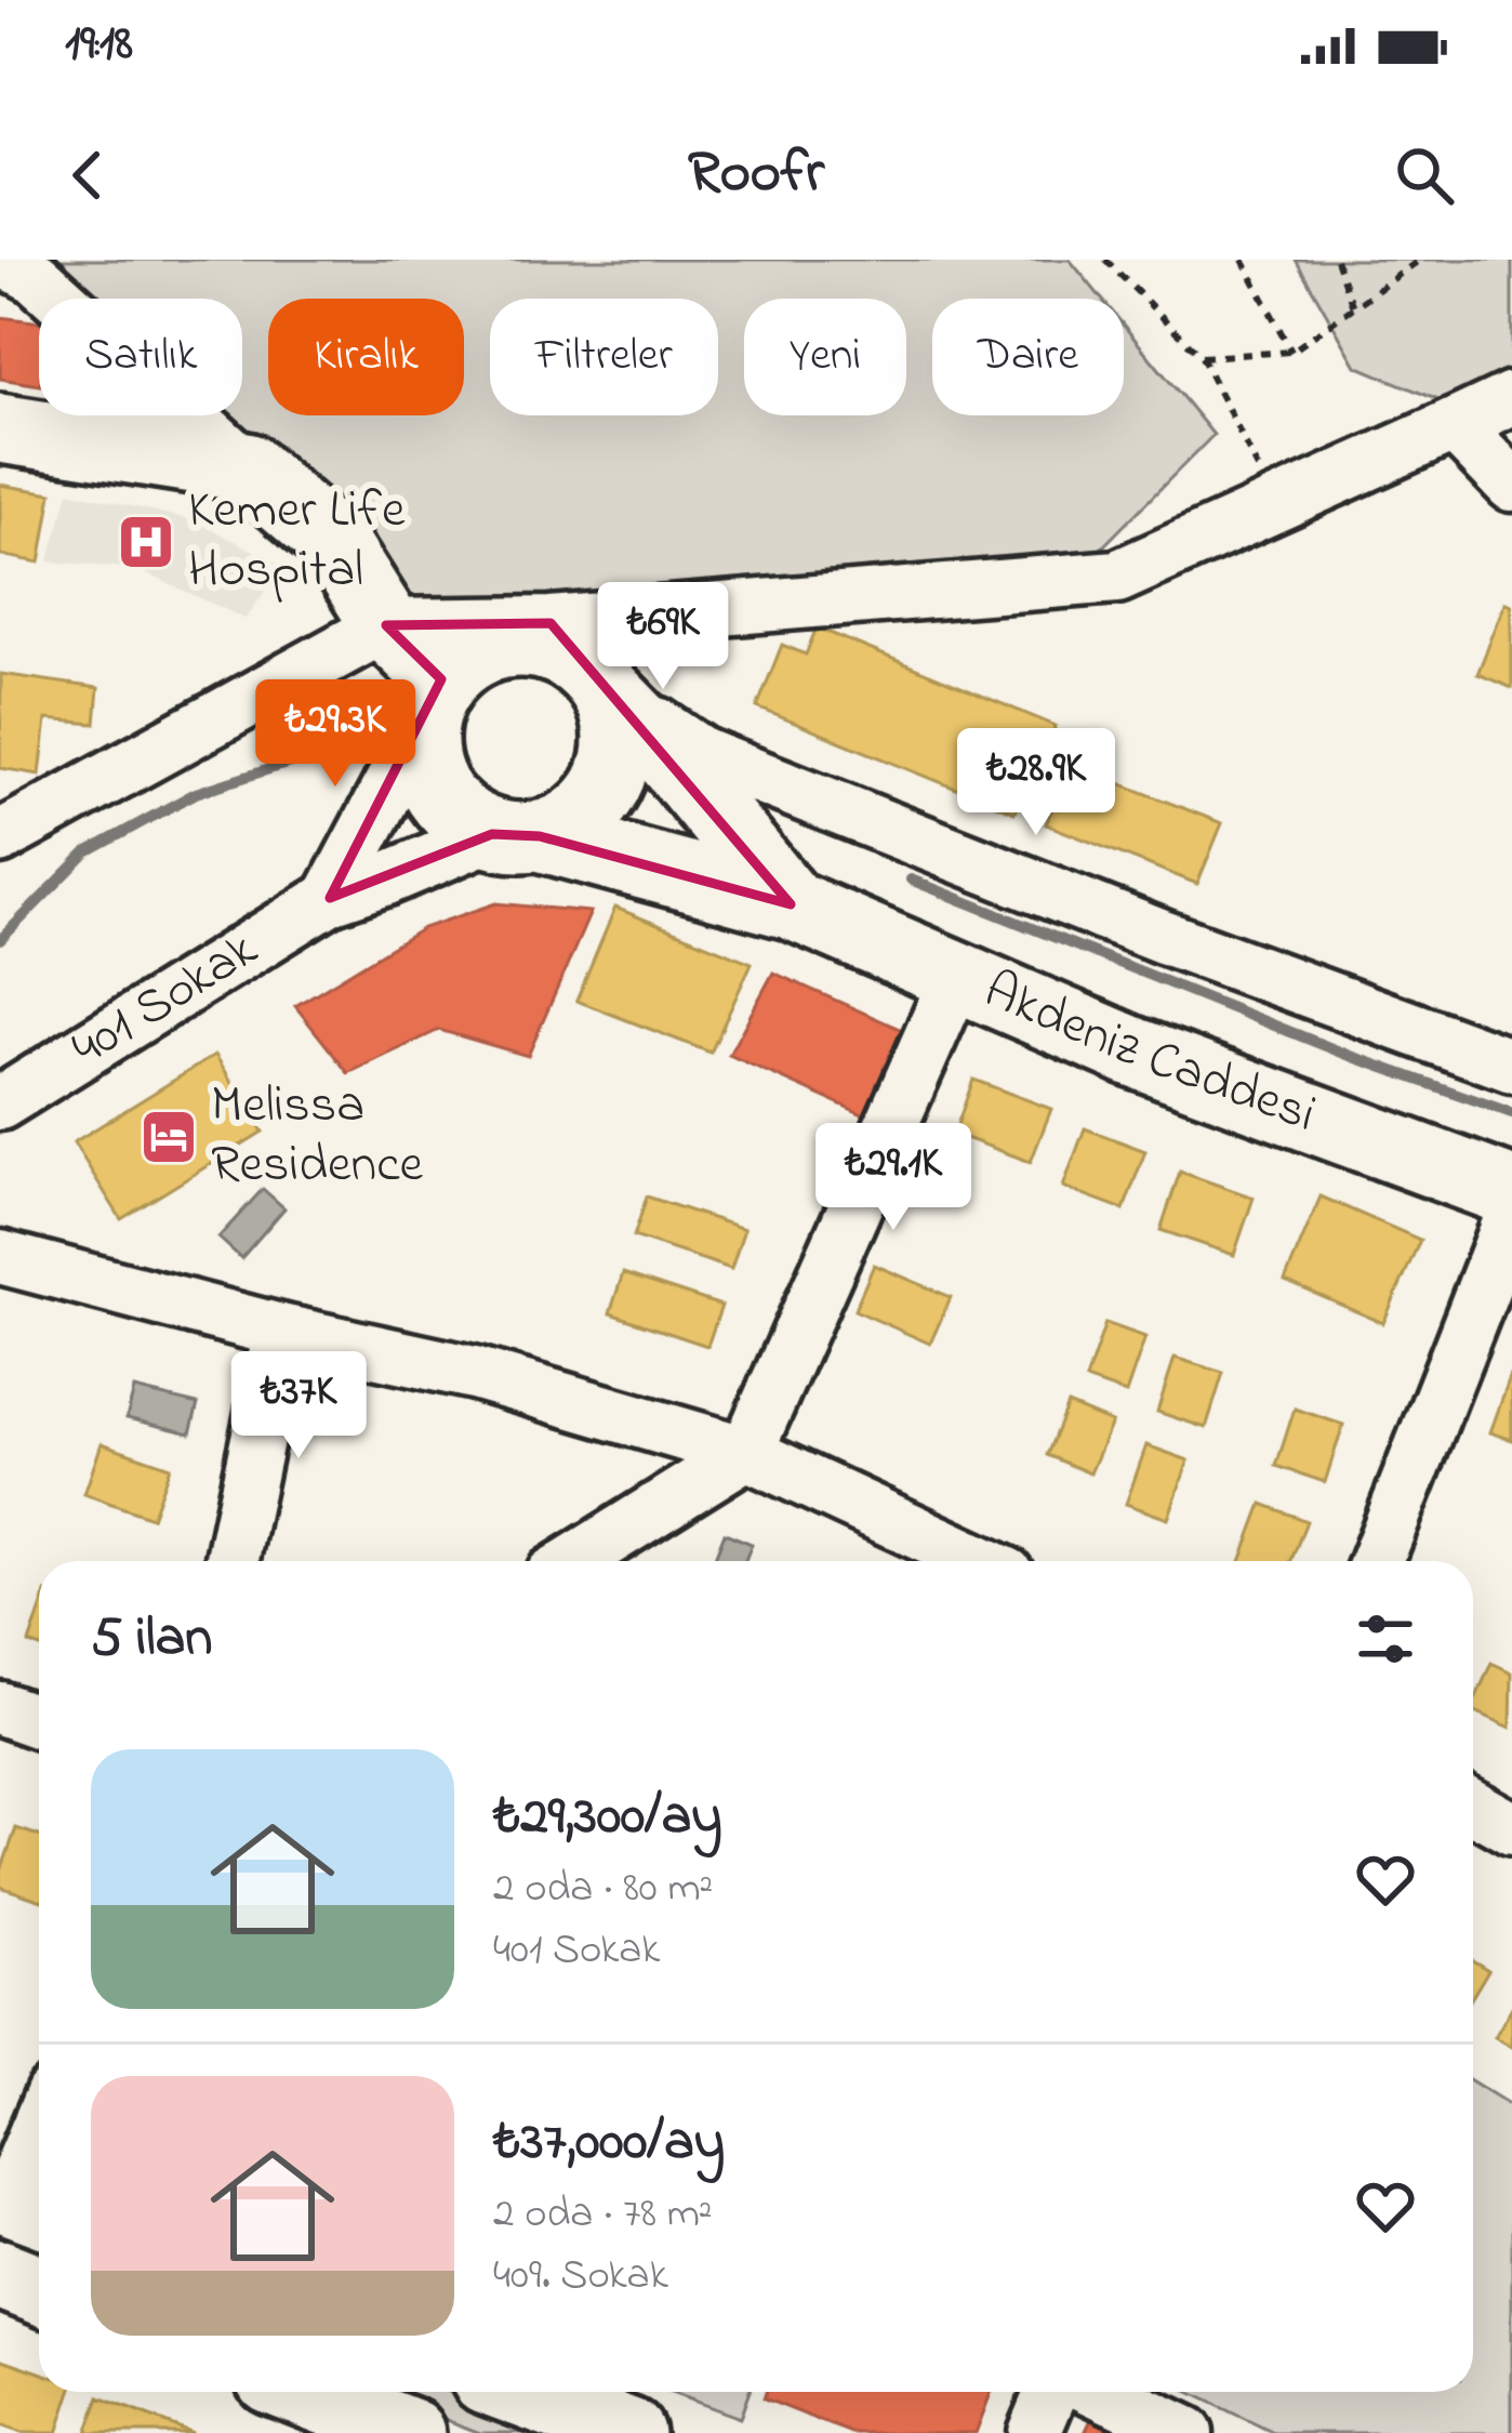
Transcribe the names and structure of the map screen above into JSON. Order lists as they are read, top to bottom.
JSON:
{
  "streets": {
    "main road": ["Akdeniz Caddesi"],
    "street": ["401 Sokak"]
  },
  "crossings": [
    ["401 Sokak", "Akdeniz Caddesi"]
  ],
  "places": {
    "hospital": ["Kemer Life Hospital"],
    "hotel": ["Melissa Residence"]
  },
  "page": {
    "status": "19:18",
    "header": "Roofr",
    "chip": [
      "Satılık",
      "Kiralık",
      "Filtreler",
      "Yeni",
      "Daire"
    ],
    "price": [
      "₺69K",
      "₺29.3K",
      "₺28.9K",
      "₺29.1K",
      "₺37K"
    ],
    "heading": "5 ilan",
    "list": [
      {
        "name": "₺29,300/ay",
        "note": "2 oda · 80 m² · 401 Sokak"
      },
      {
        "name": "₺37,000/ay",
        "note": "2 oda · 78 m² · 409. Sokak"
      }
    ]
  }
}
